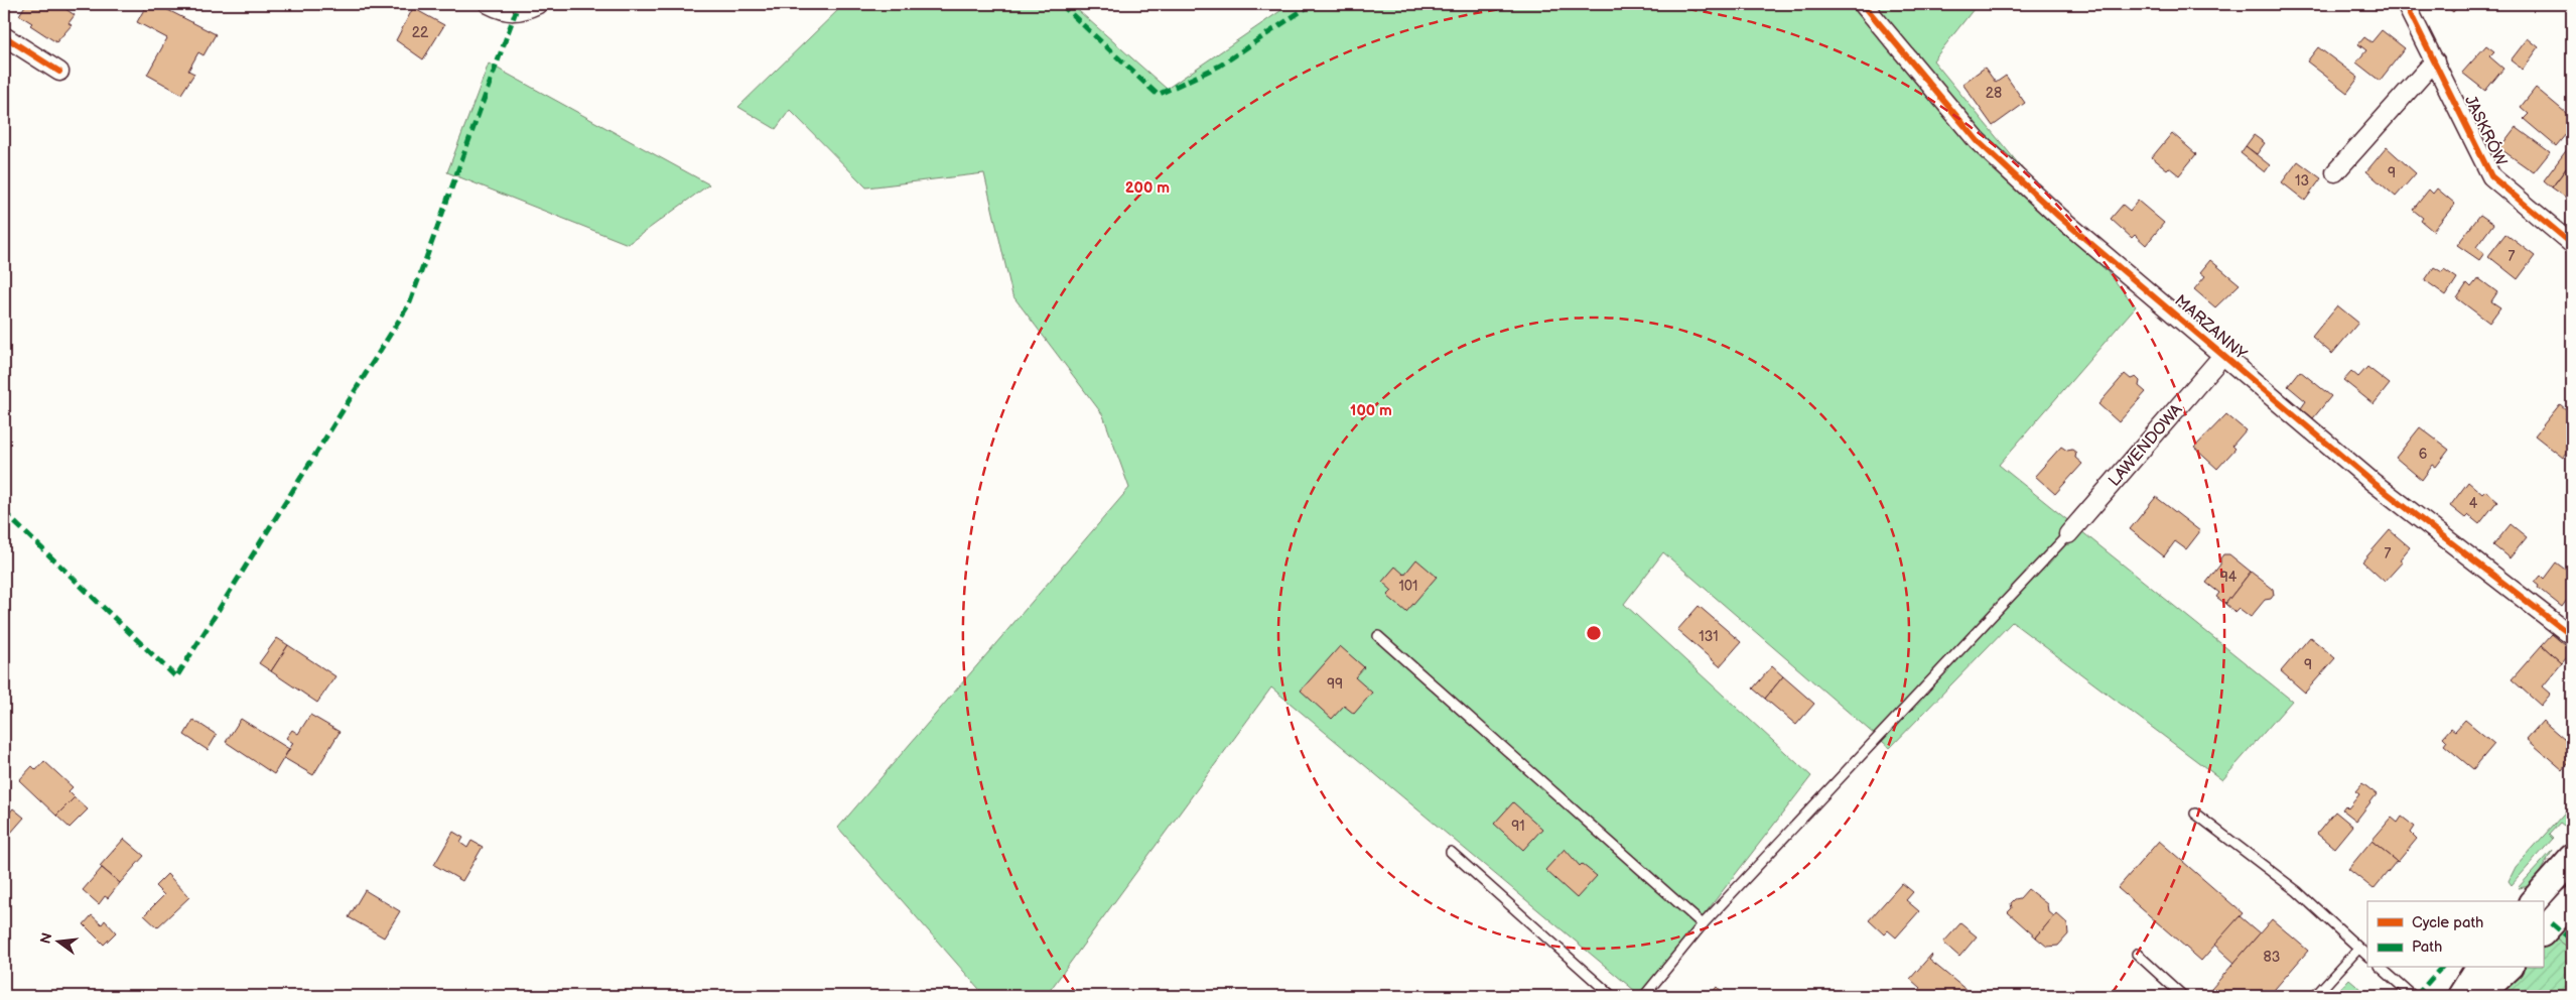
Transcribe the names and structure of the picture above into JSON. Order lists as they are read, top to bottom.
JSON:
{
  "streets": {
    "street": ["JASKRÓW", "MARZANNY", "LAWENDOWA"]
  },
  "crossings": [
    ["MARZANNY", "LAWENDOWA"]
  ],
  "house_numbers": [
    "22",
    "28",
    "9",
    "13",
    "7",
    "6",
    "4",
    "7",
    "94",
    "101",
    "131",
    "9",
    "99",
    "91",
    "83"
  ],
  "legend": ["Cycle path", "Path"],
  "north": "left",
  "rings": ["200 m", "100 m"]
}
